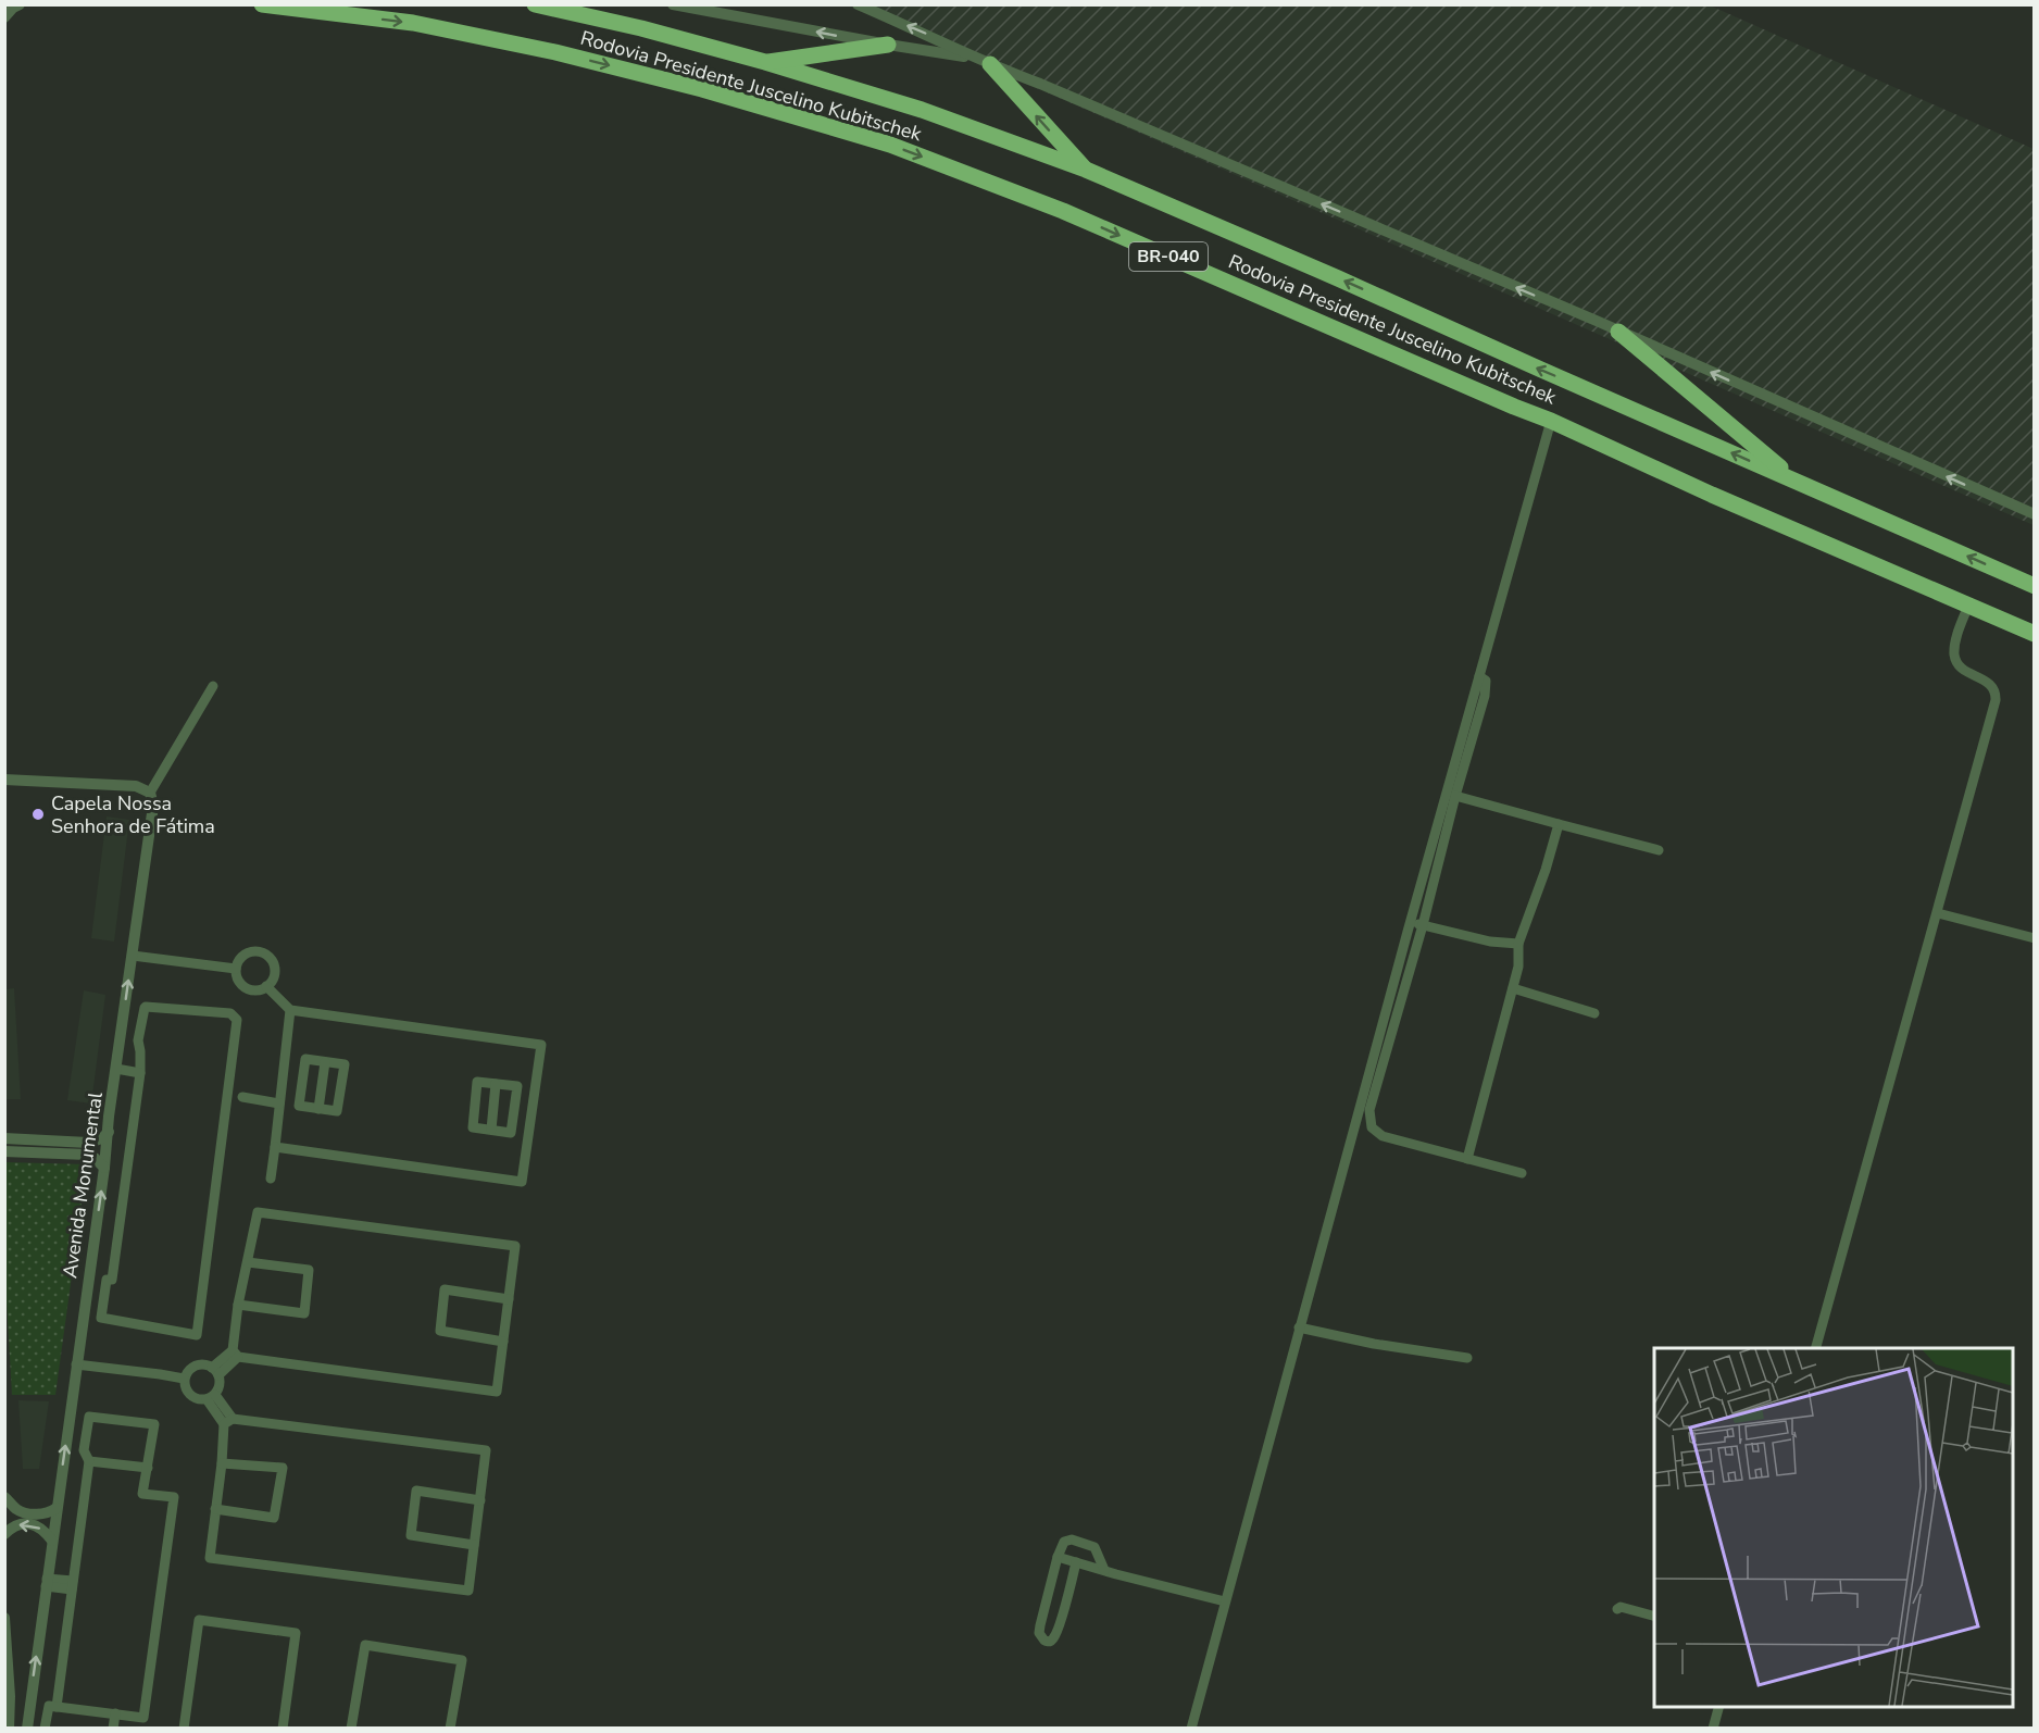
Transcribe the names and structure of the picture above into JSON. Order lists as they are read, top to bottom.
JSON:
{
  "streets": {
    "highway": ["Rodovia Presidente Juscelino Kubitschek", "BR-040"],
    "street": ["Avenida Monumental"]
  },
  "places": ["Capela Nossa Senhora de Fátima"]
}
